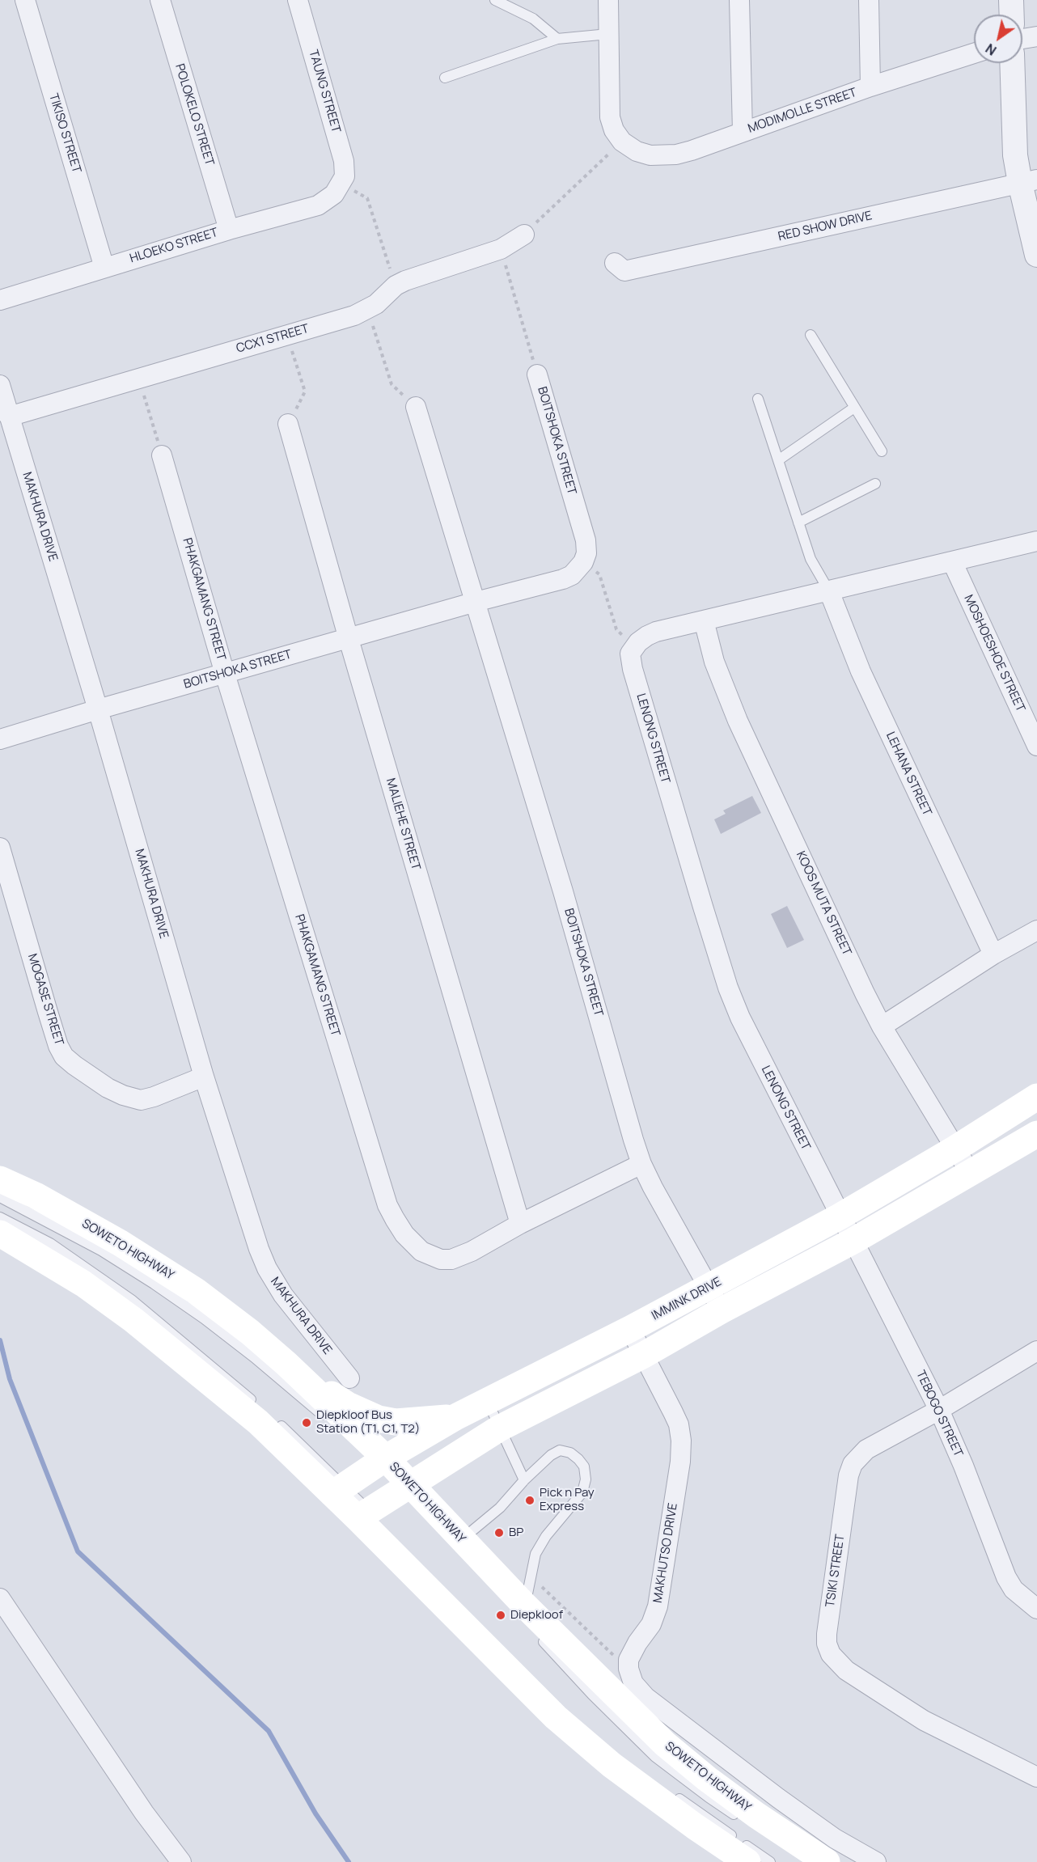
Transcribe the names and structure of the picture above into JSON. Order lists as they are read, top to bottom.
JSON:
{
  "streets": {
    "main road": ["SOWETO HIGHWAY", "IMMINK DRIVE"],
    "street": [
      "TAUNG STREET",
      "MODIMOLLE STREET",
      "POLOKELO STREET",
      "TIKISO STREET",
      "RED SHOW DRIVE",
      "HLOEKO STREET",
      "CCX1 STREET",
      "BOITSHOKA STREET",
      "MAKHURA DRIVE",
      "PHAKGAMANG STREET",
      "MOSHOESHOE STREET",
      "LENONG STREET",
      "LEHANA STREET",
      "MALIEHE STREET",
      "KOOS MUTA STREET",
      "MOGASE STREET",
      "TEBOGO STREET",
      "MAKHUTSO DRIVE",
      "TSIKI STREET"
    ]
  },
  "crossings": [
    ["TAUNG STREET", "HLOEKO STREET"],
    ["POLOKELO STREET", "HLOEKO STREET"],
    ["TIKISO STREET", "HLOEKO STREET"],
    ["CCX1 STREET", "MAKHURA DRIVE"],
    ["BOITSHOKA STREET", "MAKHURA DRIVE"],
    ["BOITSHOKA STREET", "PHAKGAMANG STREET"],
    ["BOITSHOKA STREET", "MALIEHE STREET"],
    ["BOITSHOKA STREET", "IMMINK DRIVE"],
    ["MAKHURA DRIVE", "MOGASE STREET"],
    ["PHAKGAMANG STREET", "MALIEHE STREET"],
    ["LENONG STREET", "IMMINK DRIVE"],
    ["LENONG STREET", "TEBOGO STREET"],
    ["KOOS MUTA STREET", "IMMINK DRIVE"],
    ["SOWETO HIGHWAY", "IMMINK DRIVE"],
    ["IMMINK DRIVE", "TEBOGO STREET"],
    ["IMMINK DRIVE", "MAKHUTSO DRIVE"],
    ["TEBOGO STREET", "TSIKI STREET"]
  ],
  "places": [
    "Diepkloof Bus Station (T1, C1, T2)",
    "Pick n Pay Express",
    "BP",
    "Diepkloof"
  ],
  "north": "bottom left"
}
